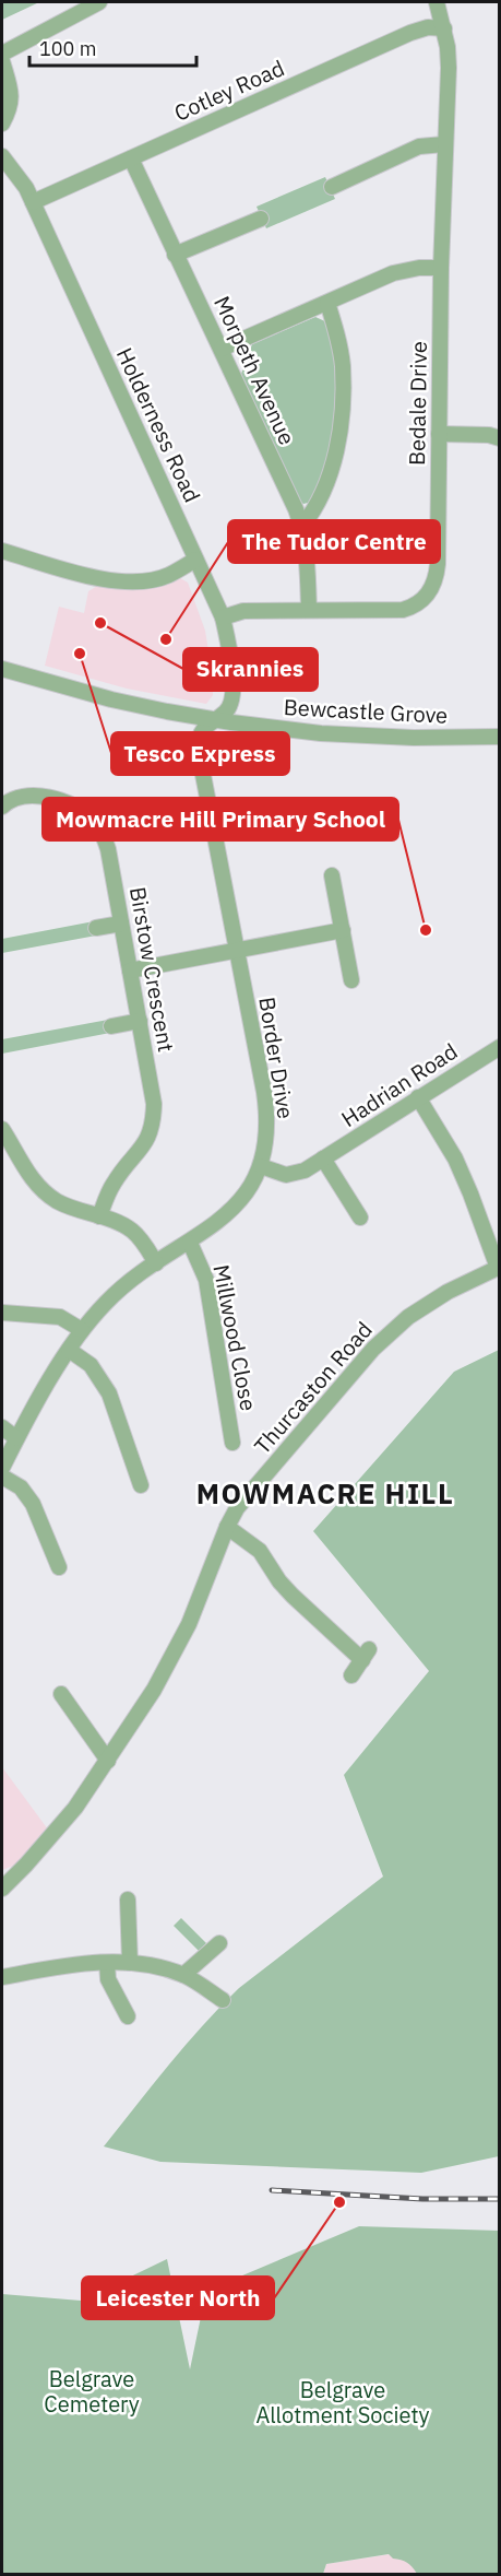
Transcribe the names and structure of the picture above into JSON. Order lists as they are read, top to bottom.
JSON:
{
  "streets": {
    "street": [
      "Cotley Road",
      "Morpeth Avenue",
      "Bedale Drive",
      "Holderness Road",
      "Bewcastle Grove",
      "Birstow Crescent",
      "Border Drive",
      "Hadrian Road",
      "Millwood Close",
      "Thurcaston Road"
    ]
  },
  "crossings": [
    ["Cotley Road", "Morpeth Avenue"],
    ["Cotley Road", "Bedale Drive"],
    ["Cotley Road", "Holderness Road"],
    ["Morpeth Avenue", "Bedale Drive"],
    ["Bedale Drive", "Holderness Road"],
    ["Holderness Road", "Bewcastle Grove"],
    ["Holderness Road", "Border Drive"],
    ["Bewcastle Grove", "Border Drive"],
    ["Border Drive", "Hadrian Road"],
    ["Border Drive", "Millwood Close"]
  ],
  "districts": ["MOWMACRE HILL"],
  "parks": ["Belgrave Cemetery", "Belgrave Allotment Society"],
  "places": [
    "Skrannies",
    "The Tudor Centre",
    "Tesco Express",
    "Mowmacre Hill Primary School",
    "Leicester North"
  ],
  "scale_bar": "100 m"
}
